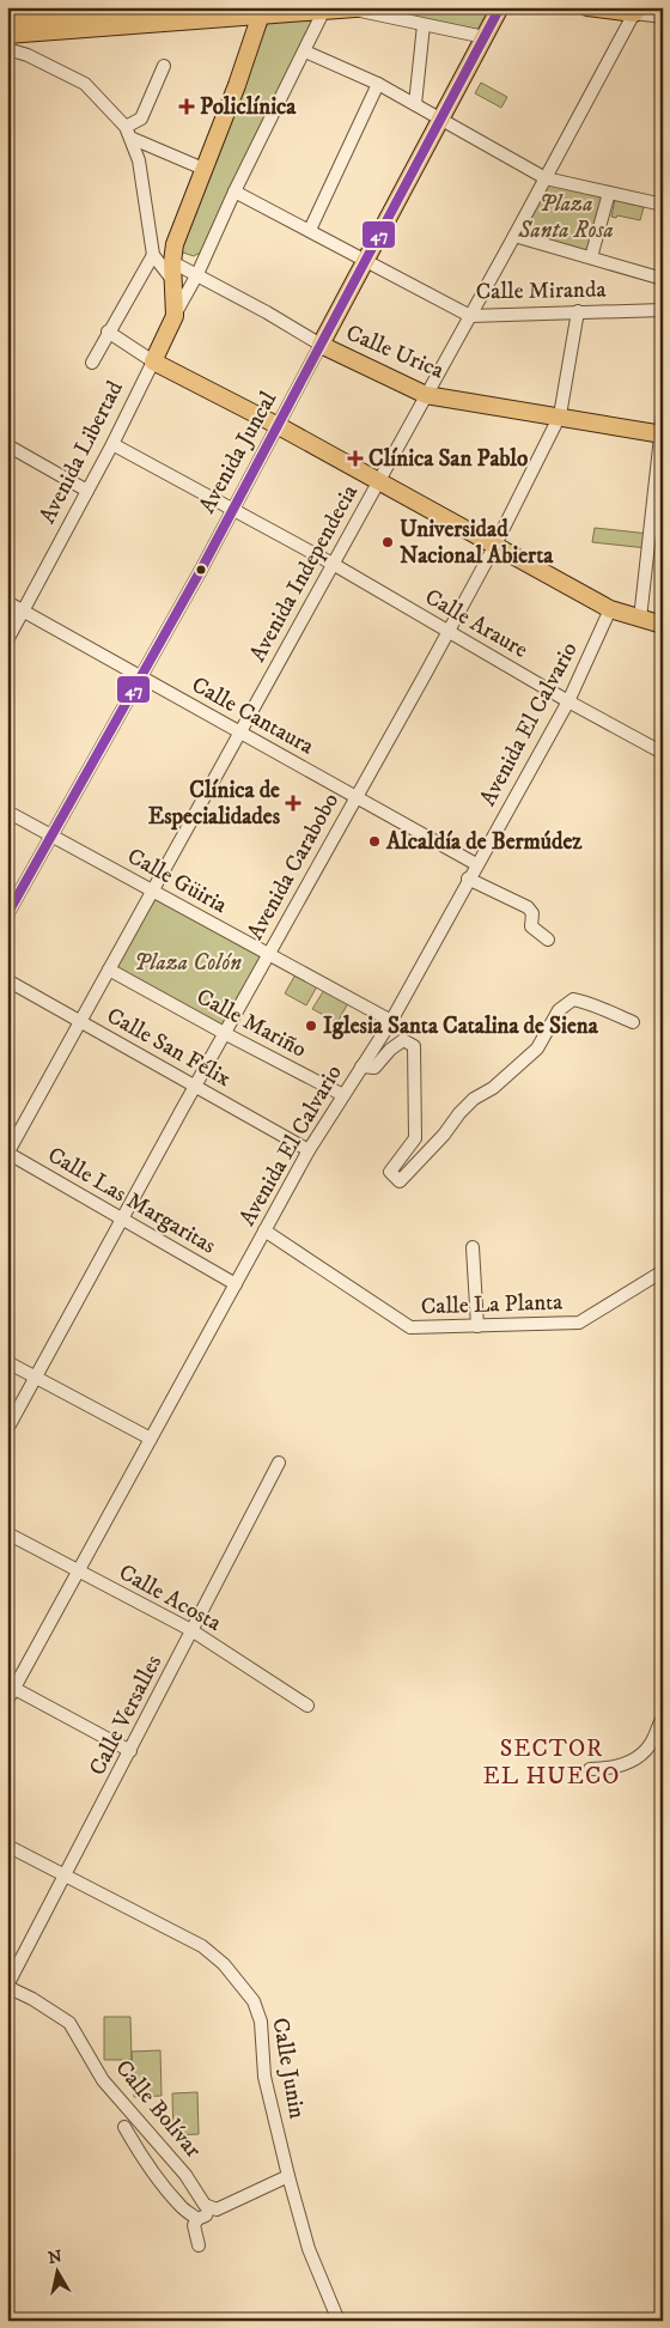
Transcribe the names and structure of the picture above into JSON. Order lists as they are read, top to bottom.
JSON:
{
  "streets": {
    "main road": ["Calle Urica", "Avenida Libertad", "Avenida Juncal"],
    "street": [
      "Calle Miranda",
      "Avenida Independecia",
      "Calle Araure",
      "Calle Cantaura",
      "Avenida El Calvario",
      "Avenida Carabobo",
      "Calle Güiria",
      "Calle Mariño",
      "Calle San Félix",
      "Calle Las Margaritas",
      "Calle La Planta",
      "Calle Acosta",
      "Calle Versalles",
      "Calle Junin",
      "Calle Bolívar"
    ]
  },
  "crossings": [
    ["Calle Miranda", "Avenida Libertad"],
    ["Calle Miranda", "Avenida Juncal"],
    ["Calle Miranda", "Avenida Independecia"],
    ["Calle Miranda", "Avenida Carabobo"],
    ["Calle Urica", "Avenida Libertad"],
    ["Calle Urica", "Avenida Juncal"],
    ["Calle Urica", "Avenida Independecia"],
    ["Calle Urica", "Avenida Carabobo"],
    ["Avenida Libertad", "Calle Araure"],
    ["Avenida Libertad", "Calle Cantaura"],
    ["Avenida Juncal", "Calle Araure"],
    ["Avenida Juncal", "Calle Cantaura"],
    ["Avenida Juncal", "Calle Güiria"],
    ["Avenida Independecia", "Calle Araure"],
    ["Avenida Independecia", "Calle Cantaura"],
    ["Avenida Independecia", "Calle Güiria"],
    ["Avenida Independecia", "Calle Mariño"],
    ["Avenida Independecia", "Calle San Félix"],
    ["Avenida Independecia", "Calle Las Margaritas"],
    ["Calle Araure", "Avenida El Calvario"],
    ["Calle Araure", "Avenida Carabobo"],
    ["Calle Cantaura", "Avenida El Calvario"],
    ["Calle Cantaura", "Avenida Carabobo"],
    ["Avenida El Calvario", "Calle Güiria"],
    ["Avenida El Calvario", "Calle Mariño"],
    ["Avenida El Calvario", "Calle San Félix"],
    ["Avenida El Calvario", "Calle Las Margaritas"],
    ["Avenida El Calvario", "Calle La Planta"],
    ["Avenida El Calvario", "Calle Acosta"],
    ["Avenida Carabobo", "Calle Güiria"],
    ["Avenida Carabobo", "Calle Mariño"],
    ["Avenida Carabobo", "Calle San Félix"],
    ["Avenida Carabobo", "Calle Las Margaritas"],
    ["Calle Acosta", "Calle Versalles"],
    ["Calle Versalles", "Calle Junin"],
    ["Calle Versalles", "Calle Bolívar"]
  ],
  "districts": ["SECTOR EL HUECO"],
  "parks": ["Plaza Santa Rosa", "Plaza Colón"],
  "places": {
    "health": ["Policlínica", "Clínica San Pablo", "Clínica de Especialidades"],
    "other": ["Universidad Nacional Abierta", "Alcaldía de Bermúdez", "Iglesia Santa Catalina de Siena"]
  },
  "lines": ["transit line 47"],
  "north": "top"
}
